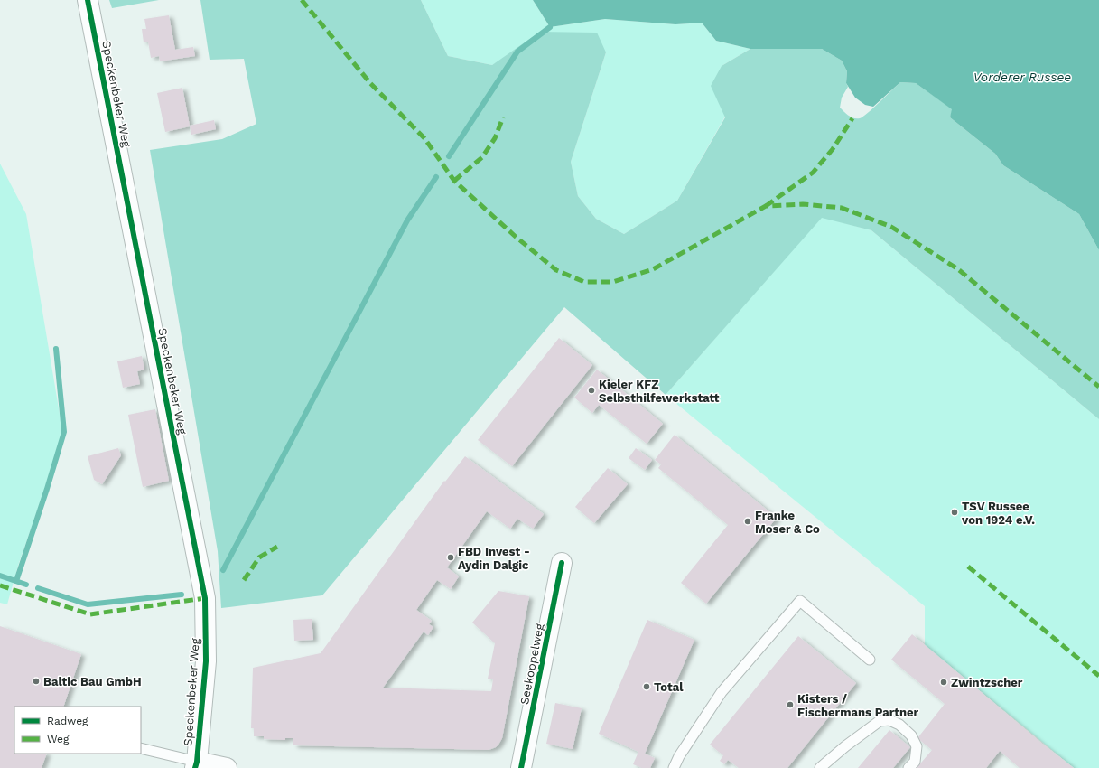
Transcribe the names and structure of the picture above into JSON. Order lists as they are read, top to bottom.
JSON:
{
  "streets": {
    "street": ["Speckenbeker Weg", "Seekoppelweg"]
  },
  "water": ["Vorderer Russee"],
  "places": [
    "Kieler KFZ Selbsthilfewerkstatt",
    "TSV Russee von 1924 e.V.",
    "Franke Moser & Co",
    "FBD Invest - Aydin Dalgic",
    "Baltic Bau GmbH",
    "Zwintzscher",
    "Total",
    "Kisters / Fischermans Partner"
  ],
  "legend": ["Radweg", "Weg"]
}
